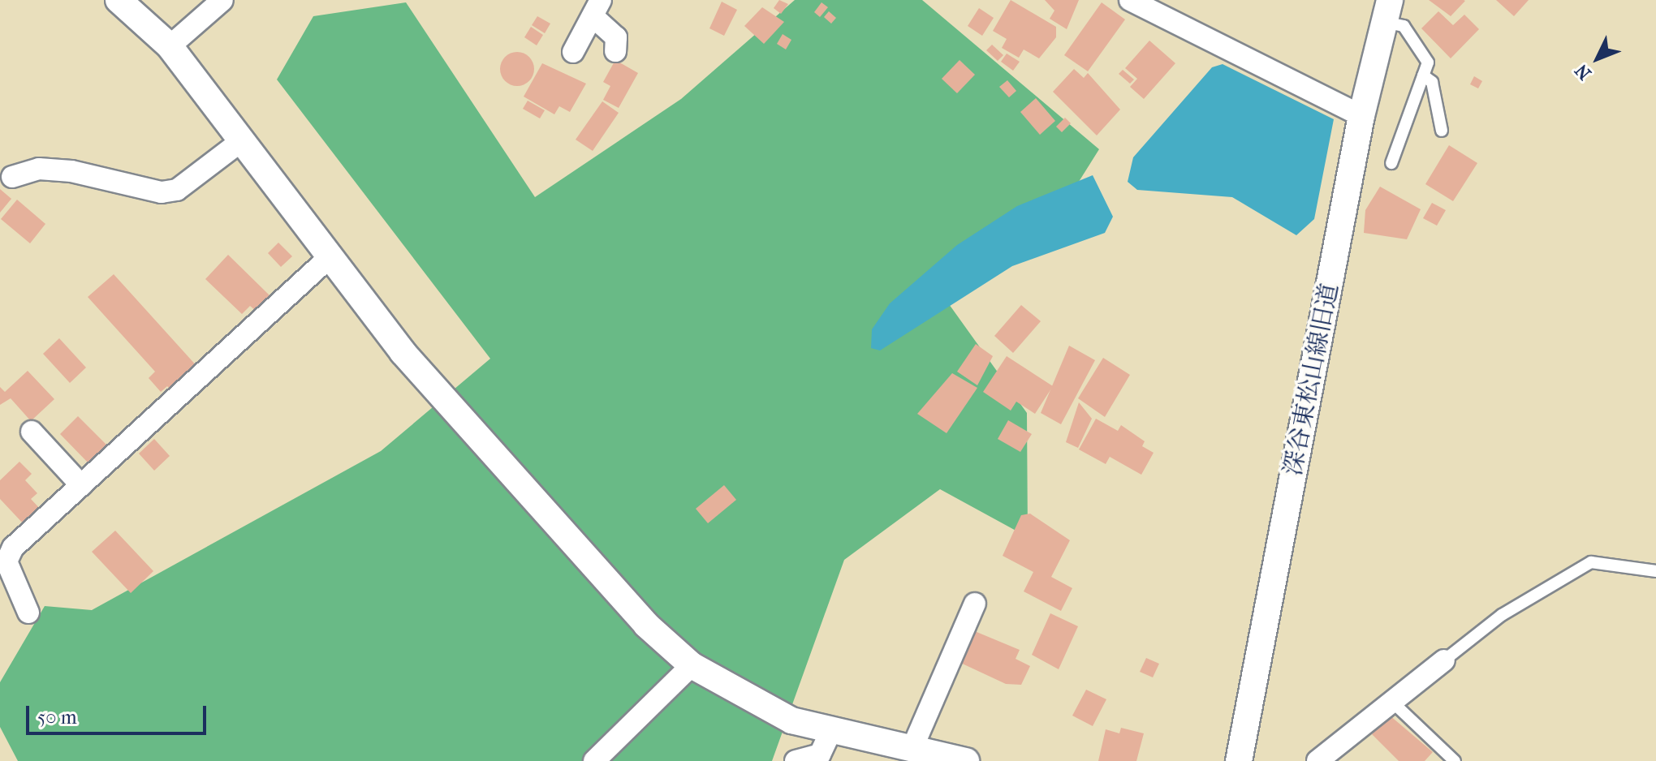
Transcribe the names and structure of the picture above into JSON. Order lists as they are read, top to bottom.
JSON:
{
  "streets": {
    "street": ["深谷東松山線旧道"]
  },
  "scale_bar": "50 m",
  "north": "bottom left"
}
